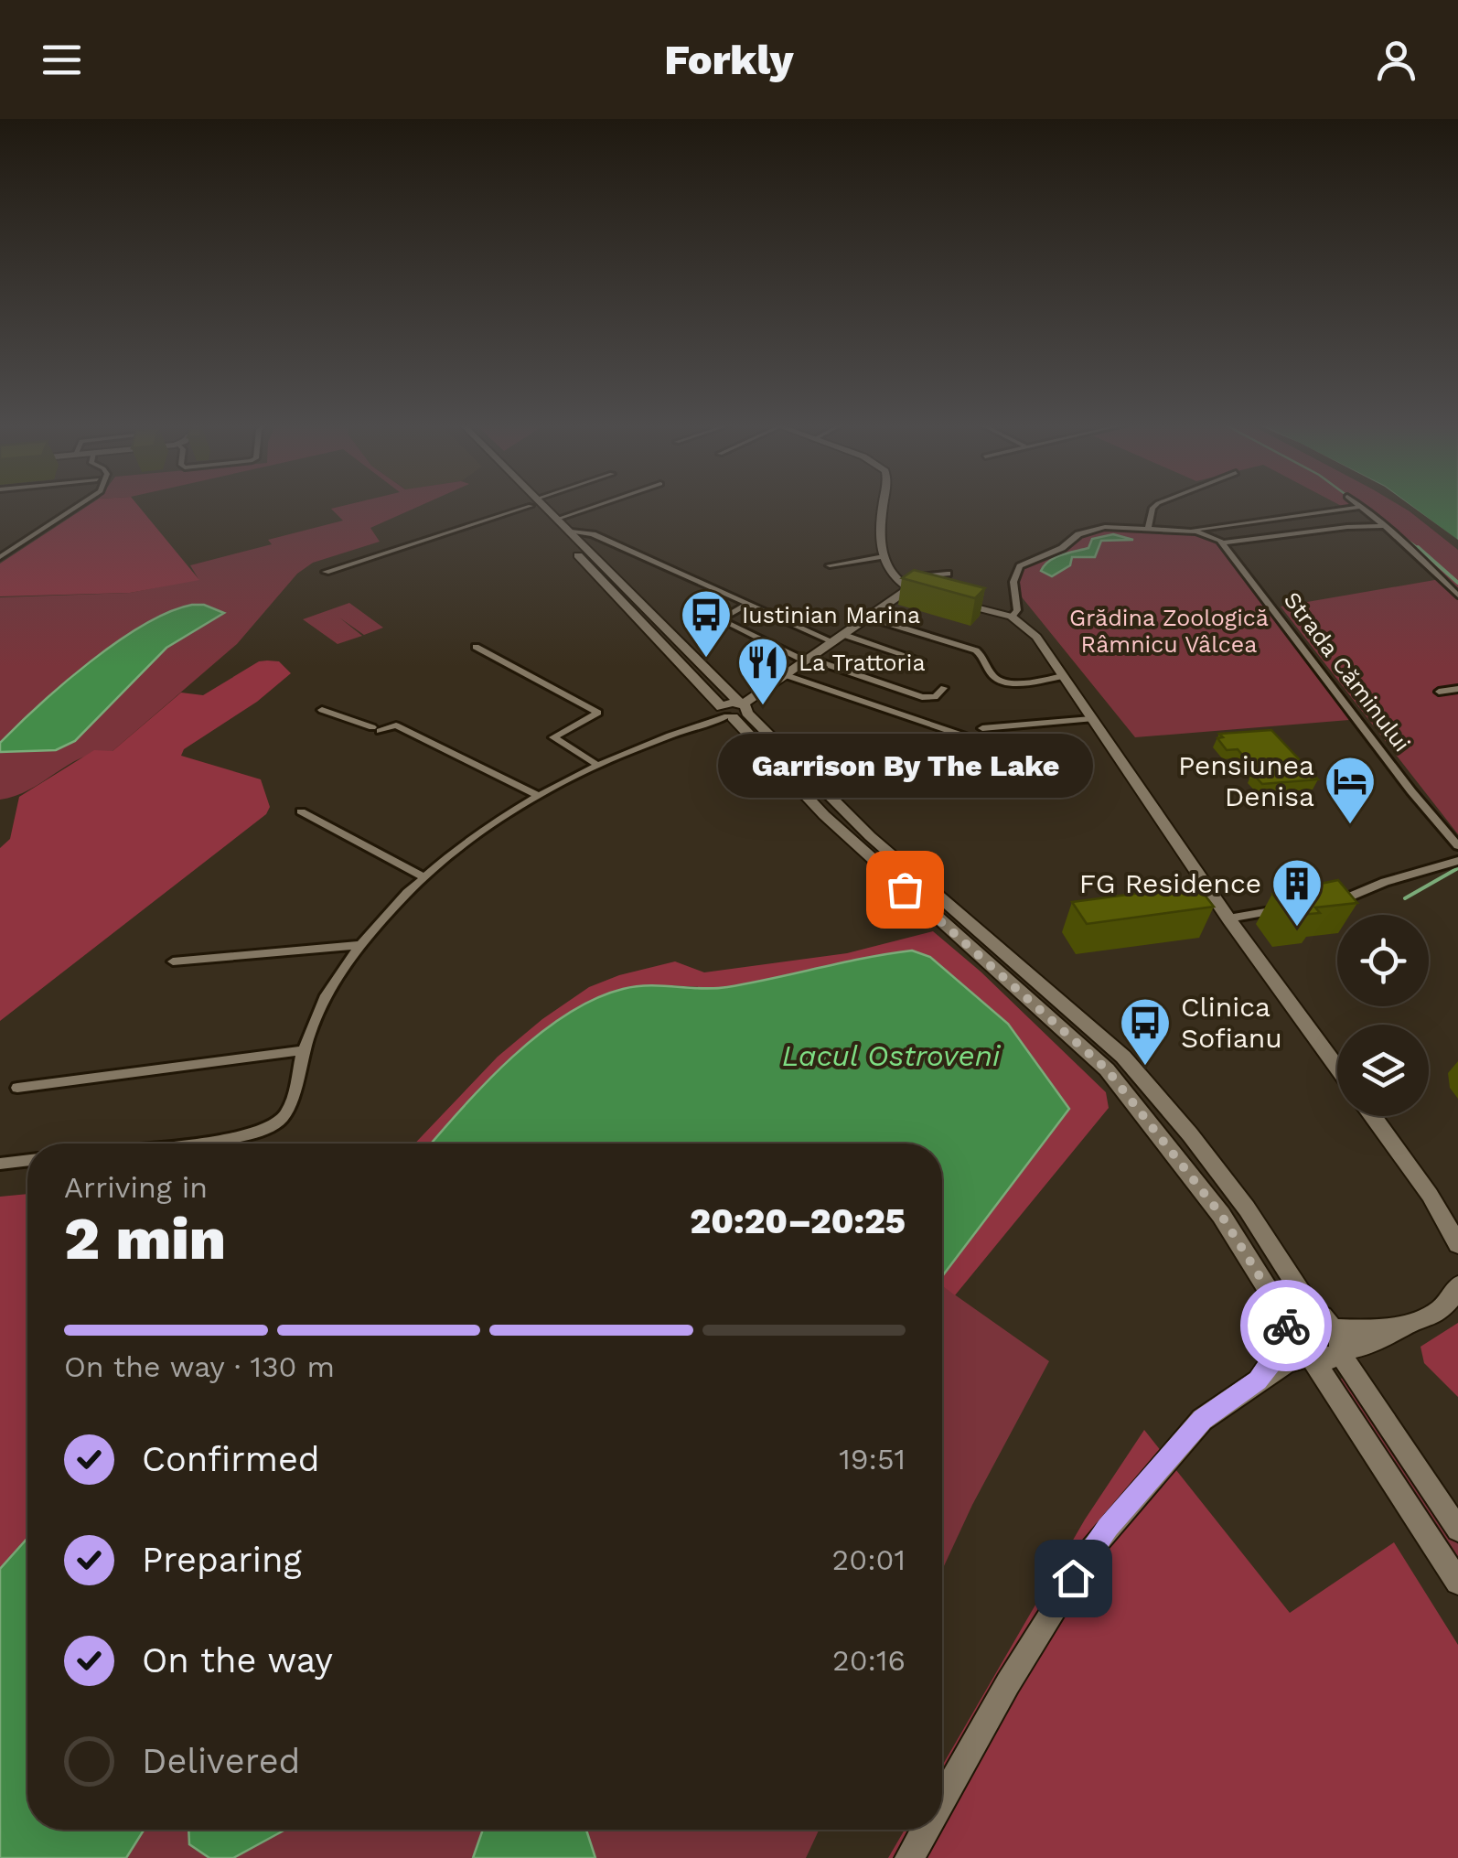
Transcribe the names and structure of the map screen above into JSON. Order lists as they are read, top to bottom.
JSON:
{
  "streets": {
    "street": ["Strada Căminului"]
  },
  "water": ["Lacul Ostroveni"],
  "parks": ["Grădina Zoologică Râmnicu Vâlcea"],
  "places": {
    "bus stop": ["Iustinian Marina", "Clinica Sofianu"],
    "restaurant": ["La Trattoria"],
    "hotel": ["Pensiunea Denisa"],
    "other": ["Garrison By The Lake"],
    "building": ["FG Residence"]
  },
  "page": {
    "header": "Forkly",
    "bubble": "Garrison By The Lake",
    "heading": ["2 min", "Arriving in", "20:20–20:25"],
    "bar": "On the way · 130 m",
    "list": [
      ["Confirmed", "19:51"],
      ["Preparing", "20:01"],
      ["On the way", "20:16"],
      "Delivered"
    ]
  }
}
